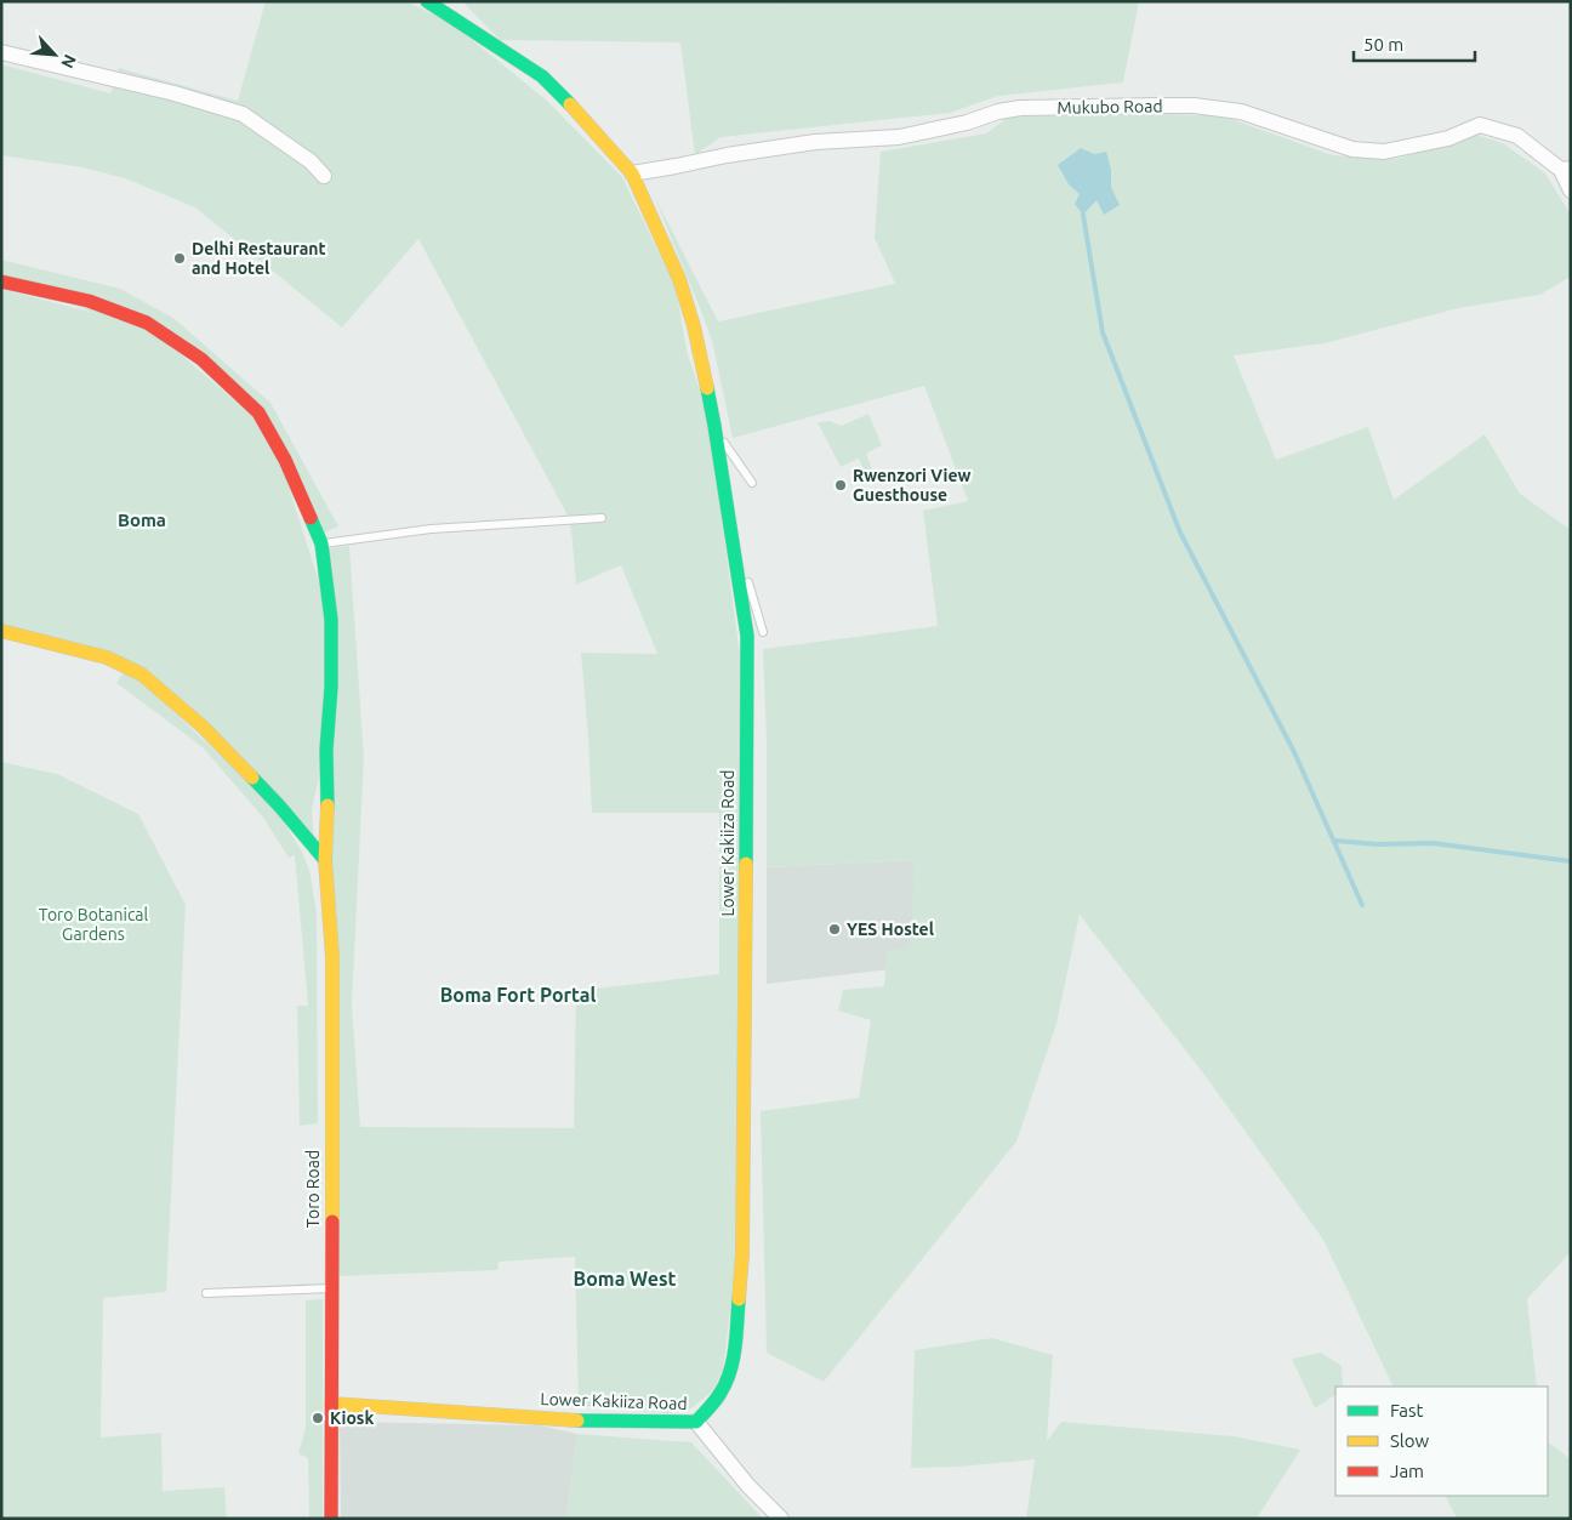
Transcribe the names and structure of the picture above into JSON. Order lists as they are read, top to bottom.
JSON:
{
  "streets": {
    "main road": ["Lower Kakiiza Road", "Toro Road"],
    "street": ["Mukubo Road"]
  },
  "crossings": [
    ["Mukubo Road", "Lower Kakiiza Road"],
    ["Lower Kakiiza Road", "Toro Road"]
  ],
  "districts": ["Boma", "Boma Fort Portal", "Boma West"],
  "parks": ["Toro Botanical Gardens"],
  "places": [
    "Delhi Restaurant and Hotel",
    "Rwenzori View Guesthouse",
    "YES Hostel",
    "Kiosk"
  ],
  "legend": ["Fast", "Slow", "Jam"],
  "scale_bar": "50 m",
  "north": "bottom right"
}
